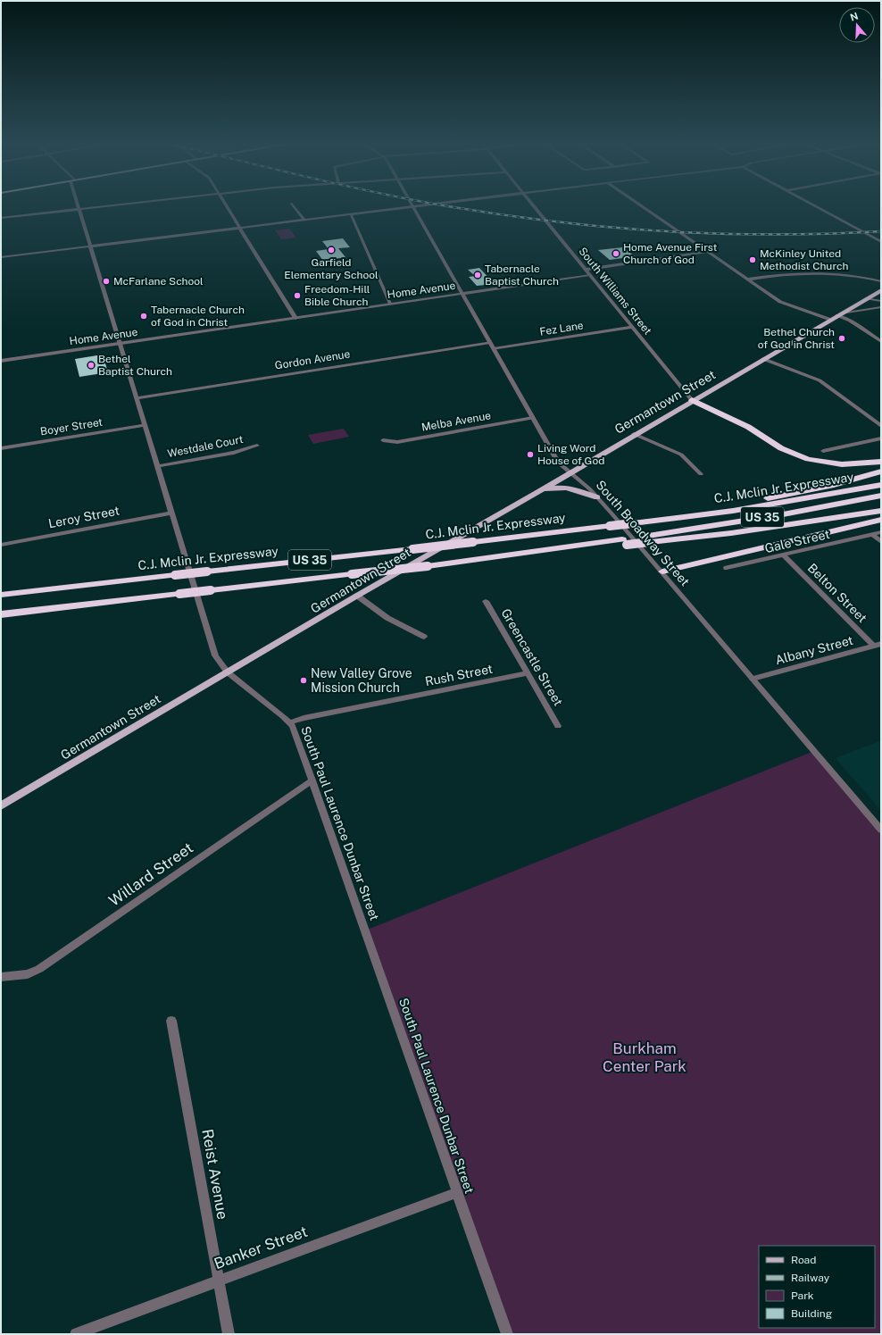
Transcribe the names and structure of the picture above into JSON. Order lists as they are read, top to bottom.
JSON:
{
  "streets": {
    "highway": ["C.J. Mclin Jr. Expressway", "US 35"],
    "main road": ["Germantown Street"],
    "street": [
      "Home Avenue",
      "South Williams Street",
      "Fez Lane",
      "Gordon Avenue",
      "Melba Avenue",
      "Boyer Street",
      "Westdale Court",
      "Leroy Street",
      "South Broadway Street",
      "Gale Street",
      "Belton Street",
      "Albany Street",
      "Greencastle Street",
      "Rush Street",
      "South Paul Laurence Dunbar Street",
      "Willard Street",
      "Reist Avenue",
      "Banker Street"
    ]
  },
  "crossings": [
    ["Home Avenue", "South Williams Street"],
    ["Home Avenue", "South Broadway Street"],
    ["Home Avenue", "South Paul Laurence Dunbar Street"],
    ["South Williams Street", "Fez Lane"],
    ["South Williams Street", "Germantown Street"],
    ["Fez Lane", "South Broadway Street"],
    ["Gordon Avenue", "South Broadway Street"],
    ["Gordon Avenue", "South Paul Laurence Dunbar Street"],
    ["Germantown Street", "South Broadway Street"],
    ["Germantown Street", "South Paul Laurence Dunbar Street"],
    ["Melba Avenue", "South Broadway Street"],
    ["Boyer Street", "South Paul Laurence Dunbar Street"],
    ["Westdale Court", "South Paul Laurence Dunbar Street"],
    ["C.J. Mclin Jr. Expressway", "US 35"],
    ["Leroy Street", "South Paul Laurence Dunbar Street"],
    ["South Broadway Street", "Albany Street"],
    ["Gale Street", "Belton Street"],
    ["Belton Street", "Albany Street"],
    ["Greencastle Street", "Rush Street"],
    ["Rush Street", "South Paul Laurence Dunbar Street"],
    ["South Paul Laurence Dunbar Street", "Willard Street"],
    ["South Paul Laurence Dunbar Street", "Banker Street"],
    ["Reist Avenue", "Banker Street"]
  ],
  "parks": ["Burkham Center Park"],
  "places": [
    "Garfield Elementary School",
    "Home Avenue First Church of God",
    "McKinley United Methodist Church",
    "Tabernacle Baptist Church",
    "McFarlane School",
    "Freedom-Hill Bible Church",
    "Tabernacle Church of God in Christ",
    "Bethel Church of God in Christ",
    "Bethel Baptist Church",
    "Living Word House of God",
    "New Valley Grove Mission Church"
  ],
  "legend": [
    "Road",
    "Railway",
    "Park",
    "Building"
  ],
  "north": "top"
}
